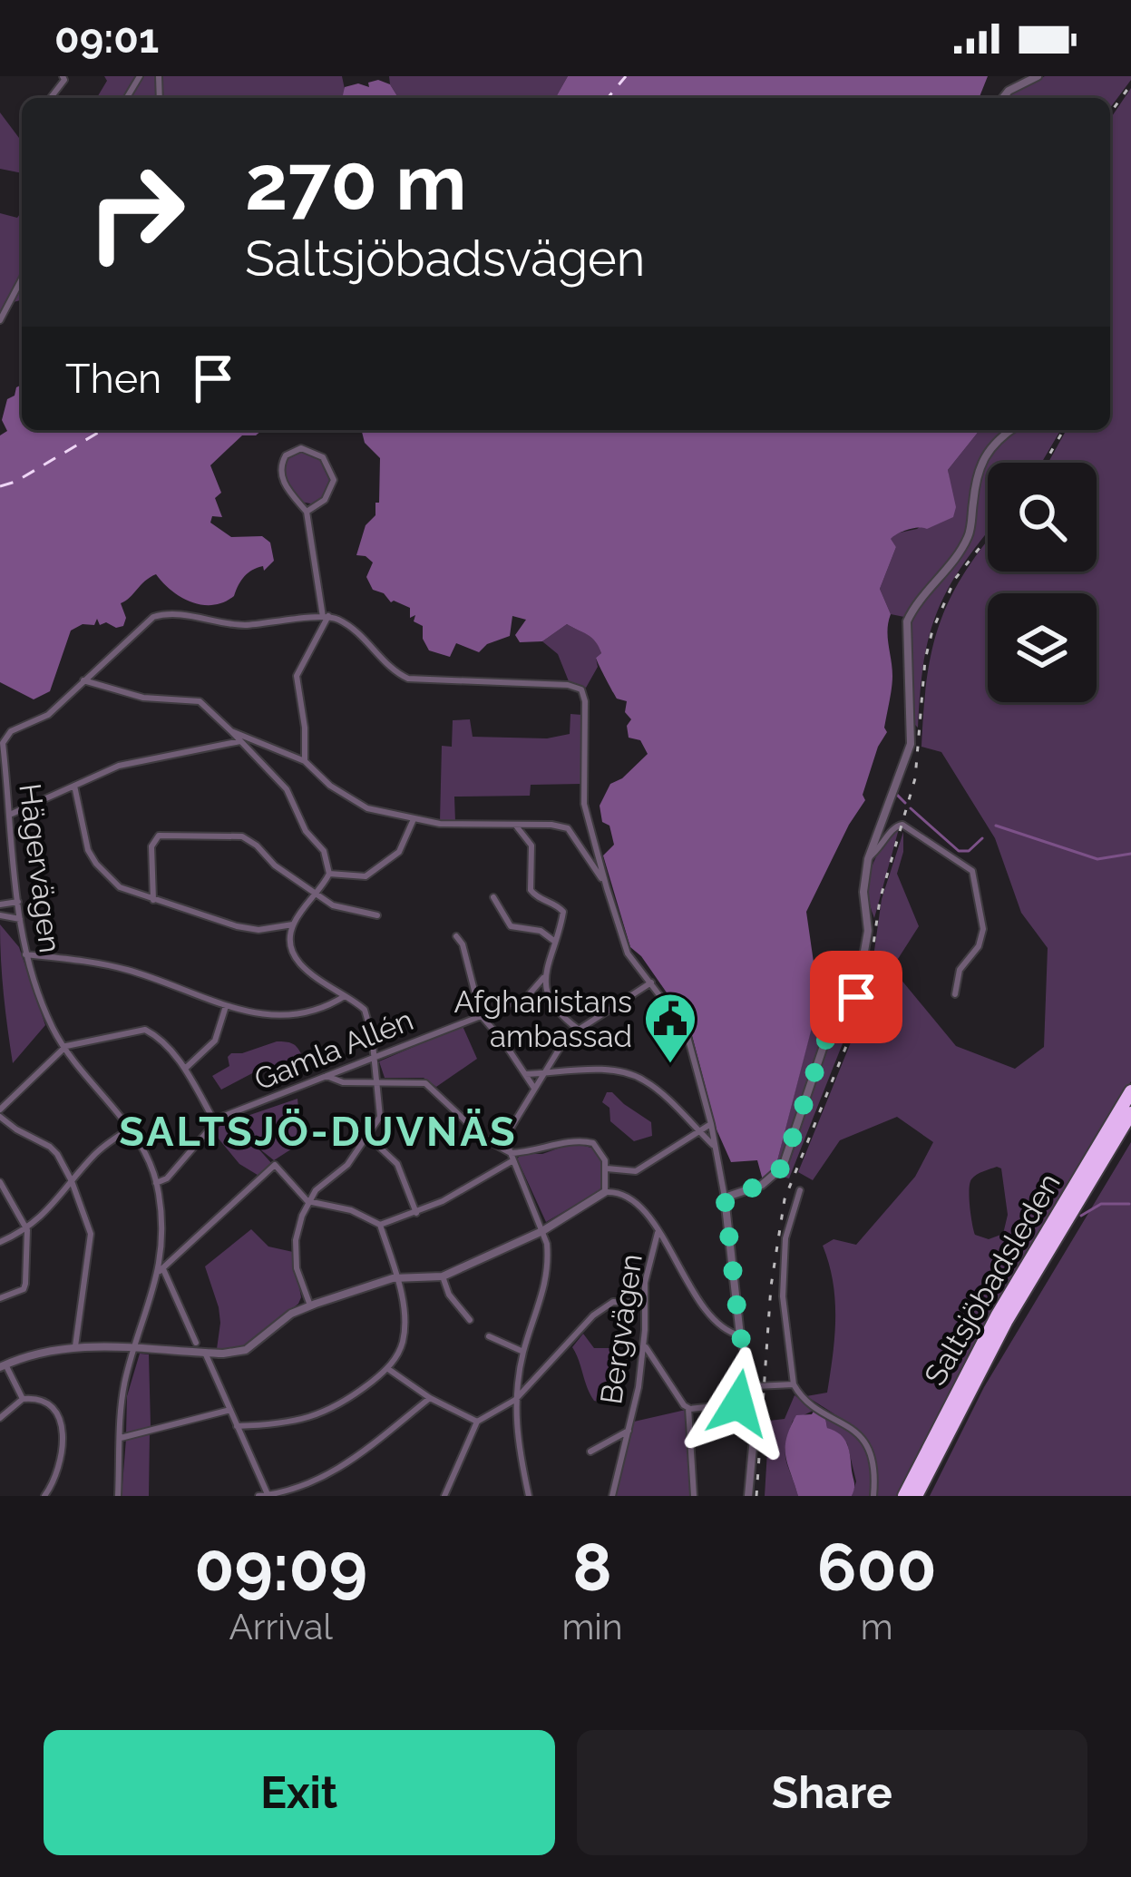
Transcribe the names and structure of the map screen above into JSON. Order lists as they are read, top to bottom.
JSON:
{
  "streets": {
    "highway": ["Saltsjöbadsleden"],
    "street": ["Hägervägen", "Gamla Allén", "Bergvägen"]
  },
  "crossings": [
    ["Hägervägen", "Gamla Allén"]
  ],
  "districts": ["SALTSJÖ-DUVNÄS"],
  "places": {
    "public building": ["Afghanistans ambassad"]
  },
  "page": {
    "status": "09:01",
    "turn": ["270 m", "Saltsjöbadsvägen"],
    "then": "Then",
    "eta": [
      "09:09",
      "Arrival",
      "8",
      "min",
      "600",
      "m"
    ],
    "buttons": ["Exit", "Share"]
  }
}
